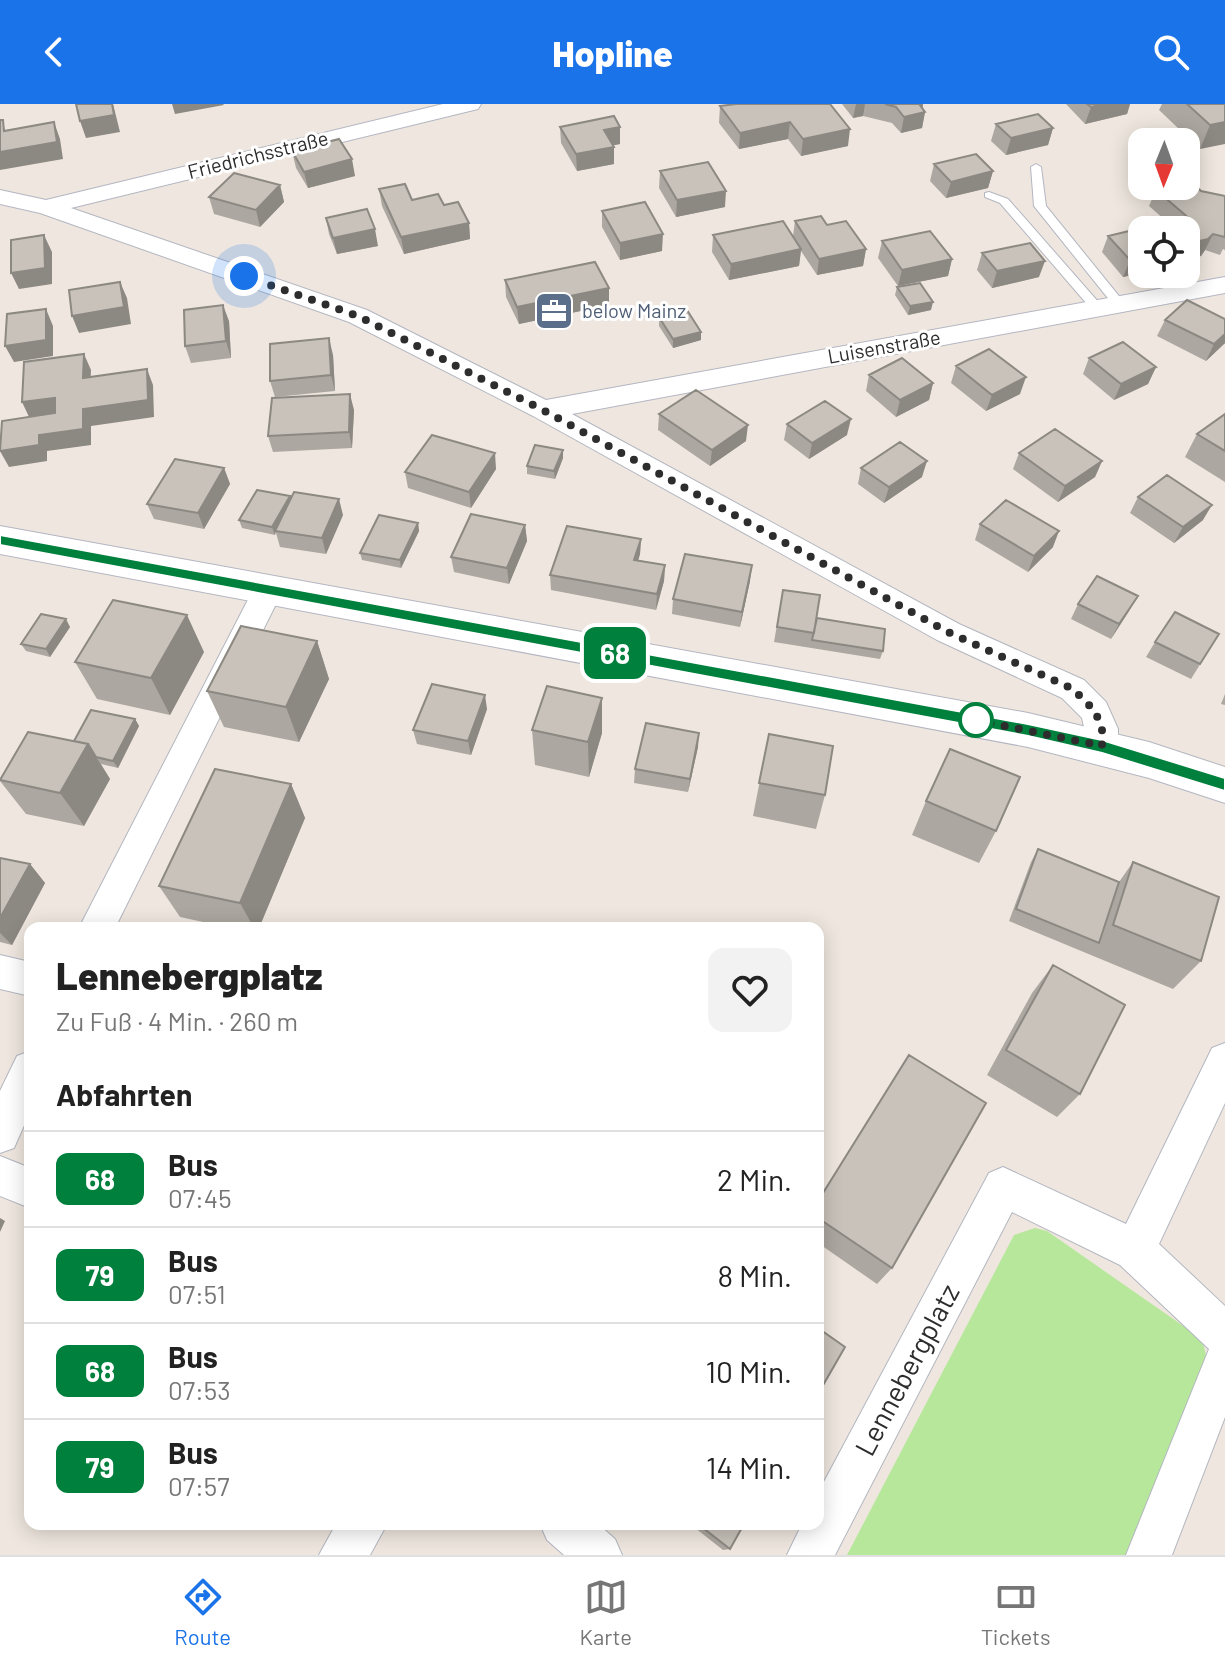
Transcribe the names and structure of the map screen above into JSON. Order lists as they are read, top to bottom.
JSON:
{
  "streets": {
    "street": ["Friedrichsstraße", "Luisenstraße", "Lennebergplatz"]
  },
  "places": {
    "office": ["below Mainz"]
  },
  "lines": ["bus line 68"],
  "north": "bottom",
  "page": {
    "header": "Hopline",
    "on_map": "68",
    "heading": [
      ["Lennebergplatz", "Zu Fuß · 4 Min. · 260 m"],
      "Abfahrten"
    ],
    "list": [
      {
        "mark": "68",
        "name": "Bus",
        "note": "07:45",
        "value": "2 Min."
      },
      {
        "mark": "79",
        "name": "Bus",
        "note": "07:51",
        "value": "8 Min."
      },
      {
        "mark": "68",
        "name": "Bus",
        "note": "07:53",
        "value": "10 Min."
      },
      {
        "mark": "79",
        "name": "Bus",
        "note": "07:57",
        "value": "14 Min."
      }
    ],
    "tabs": ["Route", "Karte", "Tickets"]
  }
}
